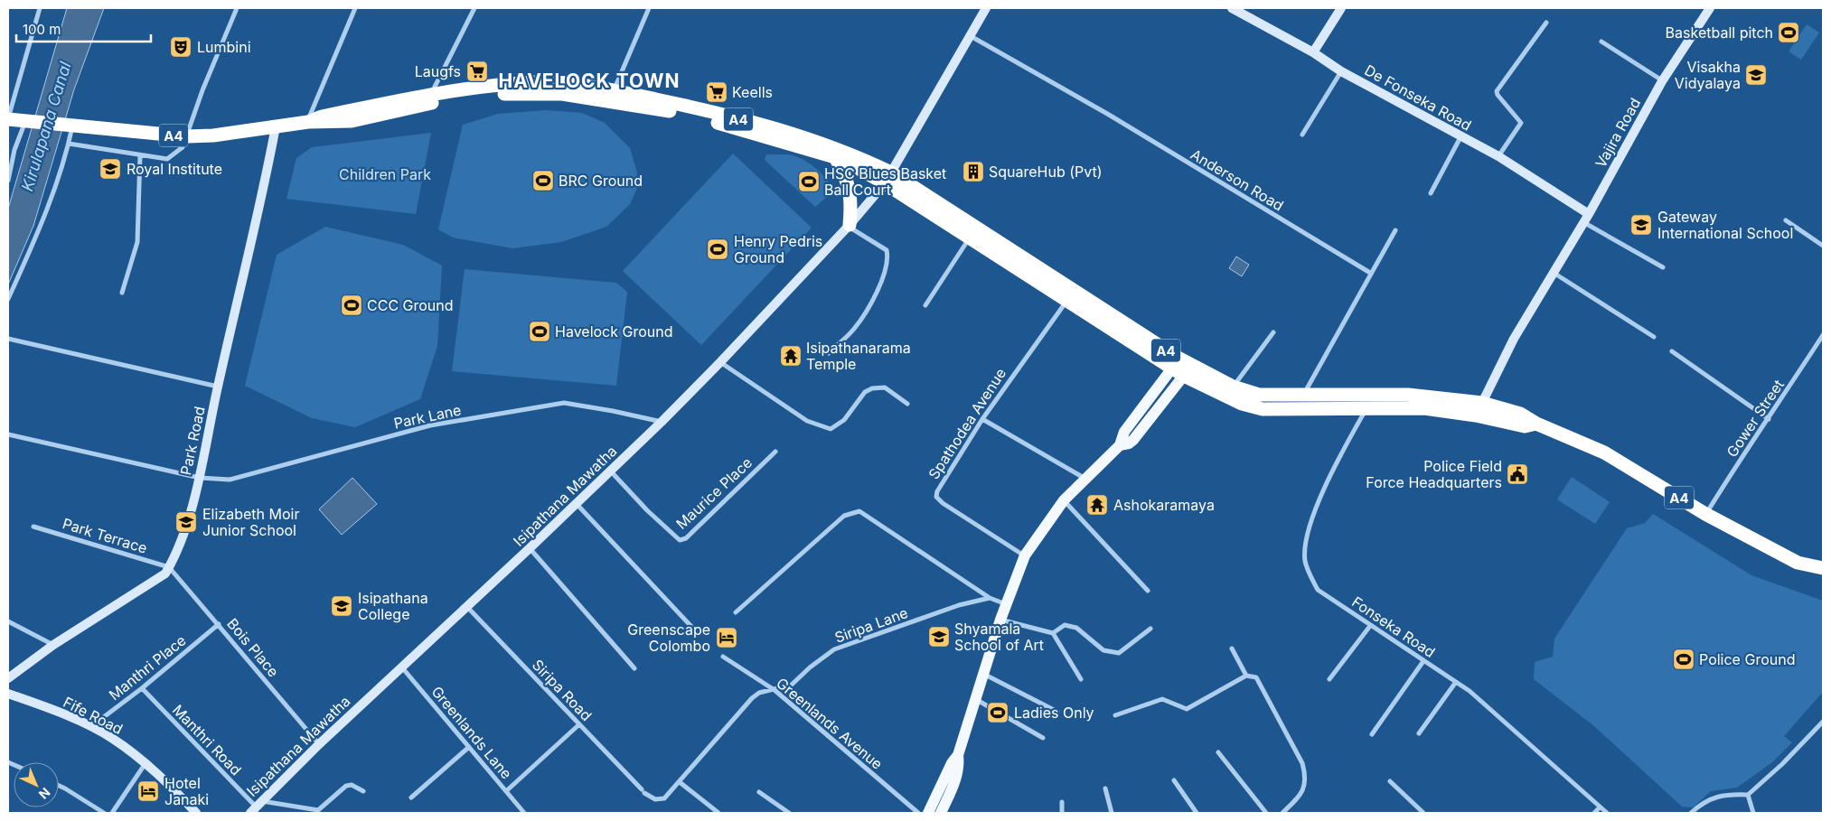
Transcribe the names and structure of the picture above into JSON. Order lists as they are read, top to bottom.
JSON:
{
  "streets": {
    "highway": ["A4"],
    "main road": [
      "De Fonseka Road",
      "Vajira Road",
      "Park Road",
      "Isipathana Mawatha",
      "Fife Road"
    ],
    "street": [
      "Anderson Road",
      "Park Lane",
      "Gower Street",
      "Spathodea Avenue",
      "Maurice Place",
      "Park Terrace",
      "Siripa Lane",
      "Fonseka Road",
      "Bois Place",
      "Manthri Place",
      "Siripa Road",
      "Greenlands Avenue",
      "Greenlands Lane",
      "Manthri Road"
    ]
  },
  "crossings": [
    ["De Fonseka Road", "Vajira Road"],
    ["A4", "Vajira Road"],
    ["A4", "Gower Street"],
    ["A4", "Spathodea Avenue"],
    ["A4", "Park Road"],
    ["A4", "Isipathana Mawatha"],
    ["A4", "Fonseka Road"],
    ["Anderson Road", "Isipathana Mawatha"],
    ["Park Lane", "Park Road"],
    ["Park Lane", "Isipathana Mawatha"],
    ["Park Road", "Park Terrace"],
    ["Park Road", "Bois Place"],
    ["Maurice Place", "Isipathana Mawatha"],
    ["Isipathana Mawatha", "Bois Place"],
    ["Isipathana Mawatha", "Siripa Road"],
    ["Isipathana Mawatha", "Greenlands Lane"],
    ["Isipathana Mawatha", "Manthri Road"],
    ["Park Terrace", "Bois Place"],
    ["Siripa Lane", "Siripa Road"],
    ["Siripa Lane", "Greenlands Avenue"],
    ["Bois Place", "Manthri Place"],
    ["Manthri Place", "Fife Road"],
    ["Manthri Place", "Manthri Road"]
  ],
  "districts": ["HAVELOCK TOWN"],
  "water": ["Kirulapana Canal"],
  "parks": ["Children Park"],
  "places": {
    "sports": [
      "Basketball pitch",
      "BRC Ground",
      "HSC Blues Basket Ball Court",
      "Henry Pedris Ground",
      "CCC Ground",
      "Havelock Ground",
      "Police Ground",
      "Ladies Only"
    ],
    "theatre": ["Lumbini"],
    "supermarket": ["Laugfs", "Keells"],
    "school or university": [
      "Visakha Vidyalaya",
      "Royal Institute",
      "Gateway International School",
      "Elizabeth Moir Junior School",
      "Isipathana College",
      "Shyamala School of Art"
    ],
    "building": ["SquareHub (Pvt)"],
    "temple": ["Isipathanarama Temple", "Ashokaramaya"],
    "public building": ["Police Field Force Headquarters"],
    "hotel": ["Greenscape Colombo", "Hotel Janaki"]
  },
  "scale_bar": "100 m",
  "north": "bottom right"
}
